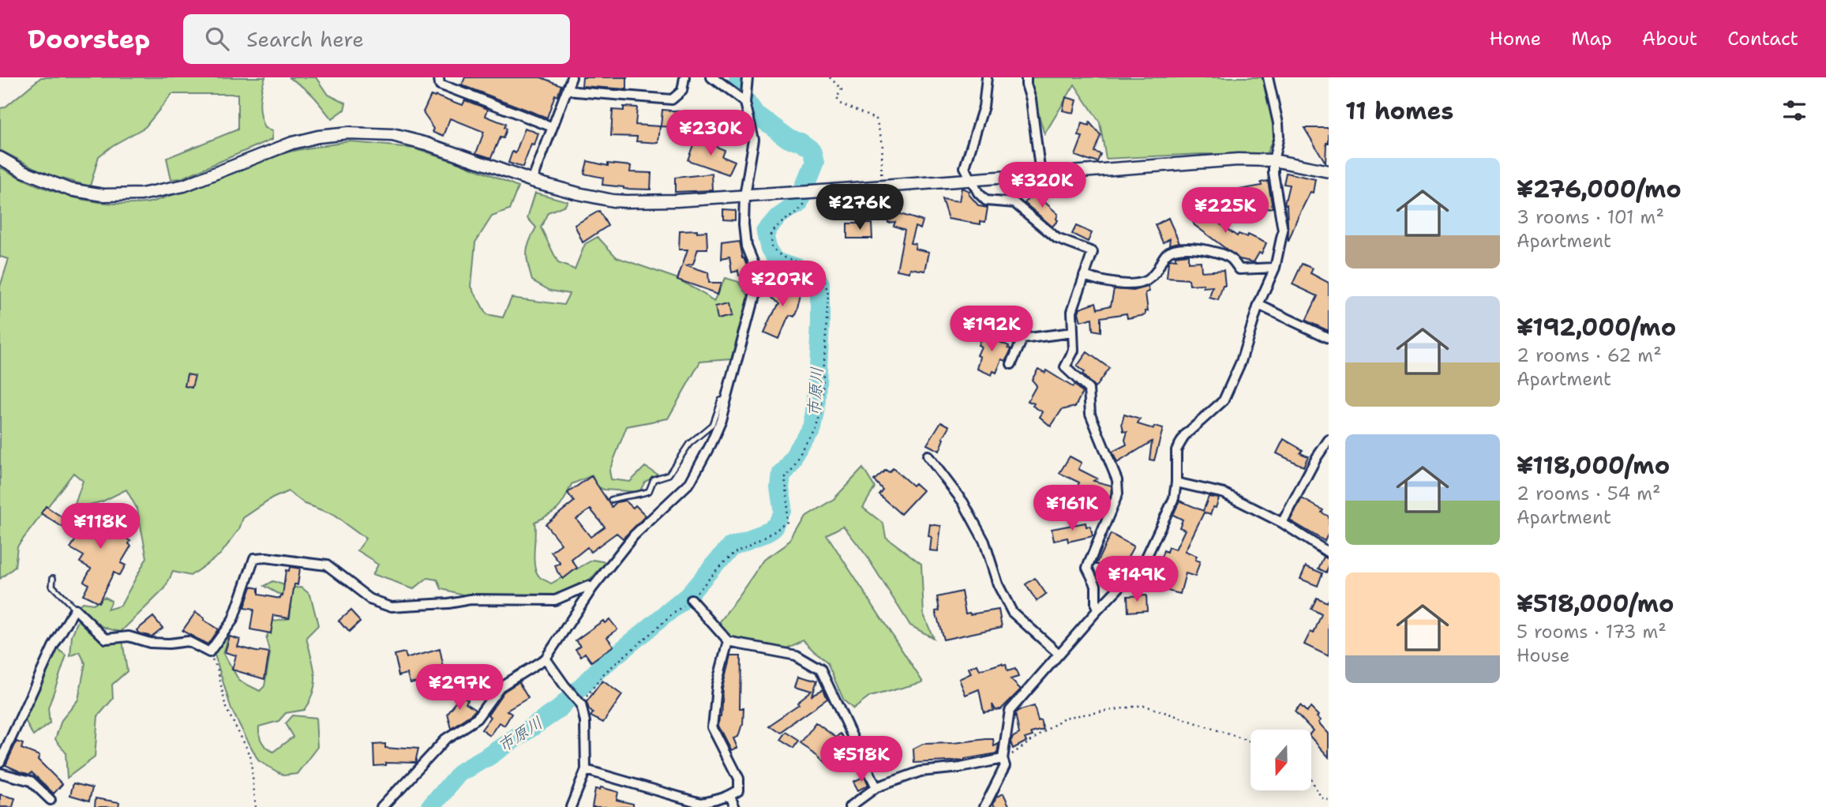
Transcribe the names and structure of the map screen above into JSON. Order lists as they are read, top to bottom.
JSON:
{
  "water": ["市原川"],
  "north": "bottom",
  "page": {
    "header": "Doorstep",
    "search": "Search here",
    "nav": [
      "Home",
      "Map",
      "About",
      "Contact"
    ],
    "heading": "11 homes",
    "price": [
      "¥230K",
      "¥320K",
      "¥276K",
      "¥225K",
      "¥207K",
      "¥192K",
      "¥161K",
      "¥118K",
      "¥149K",
      "¥297K",
      "¥518K"
    ],
    "list": [
      {
        "name": "¥276,000/mo",
        "note": "3 rooms · 101 m² · Apartment"
      },
      {
        "name": "¥192,000/mo",
        "note": "2 rooms · 62 m² · Apartment"
      },
      {
        "name": "¥118,000/mo",
        "note": "2 rooms · 54 m² · Apartment"
      },
      {
        "name": "¥518,000/mo",
        "note": "5 rooms · 173 m² · House"
      }
    ]
  }
}
